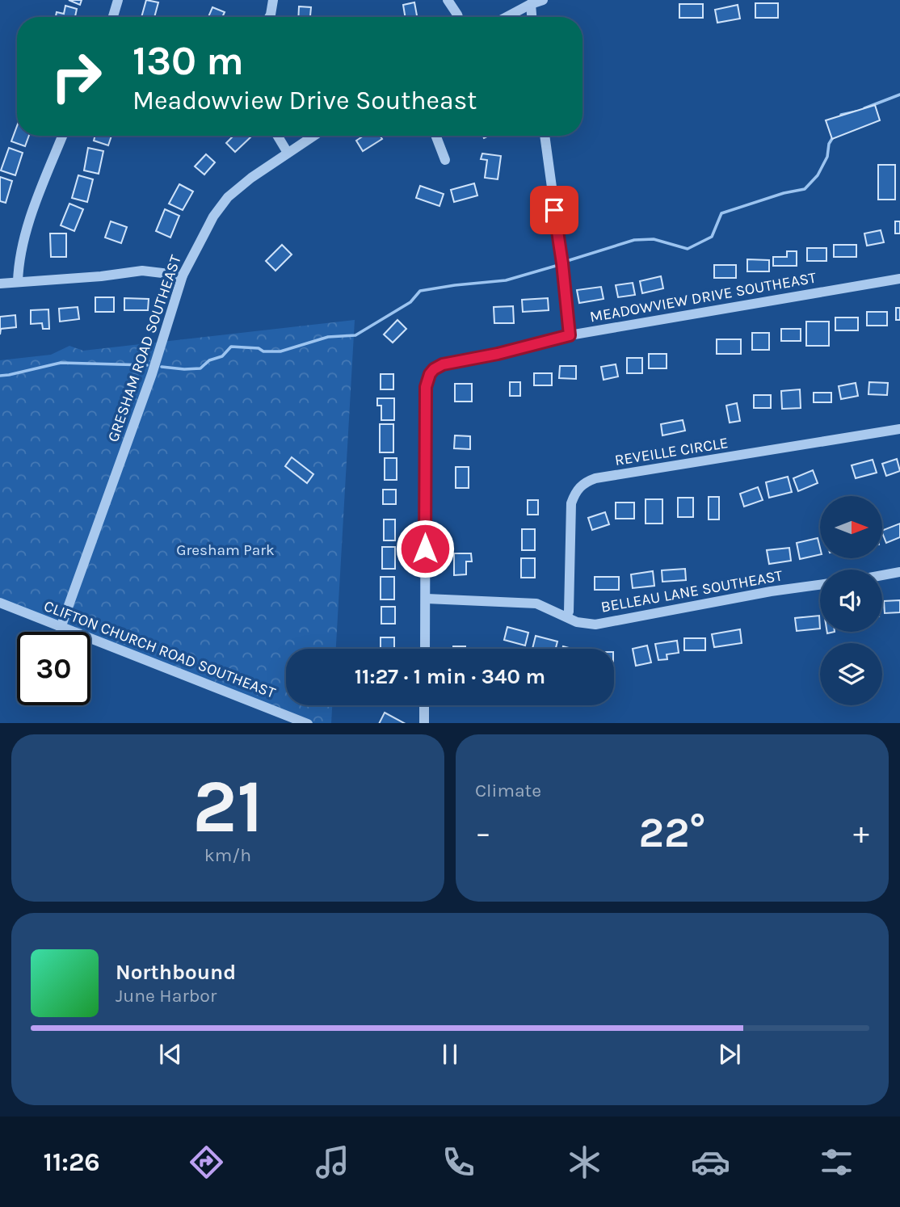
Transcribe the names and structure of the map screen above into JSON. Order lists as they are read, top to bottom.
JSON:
{
  "streets": {
    "street": [
      "MEADOWVIEW DRIVE SOUTHEAST",
      "GRESHAM ROAD SOUTHEAST",
      "REVEILLE CIRCLE",
      "BELLEAU LANE SOUTHEAST",
      "CLIFTON CHURCH ROAD SOUTHEAST"
    ]
  },
  "crossings": [
    ["MEADOWVIEW DRIVE SOUTHEAST", "BELLEAU LANE SOUTHEAST"],
    ["GRESHAM ROAD SOUTHEAST", "CLIFTON CHURCH ROAD SOUTHEAST"],
    ["REVEILLE CIRCLE", "BELLEAU LANE SOUTHEAST"]
  ],
  "parks": ["Gresham Park"],
  "north": "right",
  "page": {
    "turn": ["130 m", "Meadowview Drive Southeast"],
    "limit": "30",
    "trip": "11:27 · 1 min · 340 m",
    "tile": [
      ["21", "km/h"],
      "Climate"
    ],
    "heat": ["−", "22°", "+"],
    "song": ["Northbound", "June Harbor"],
    "tabs": "11:26"
  }
}
